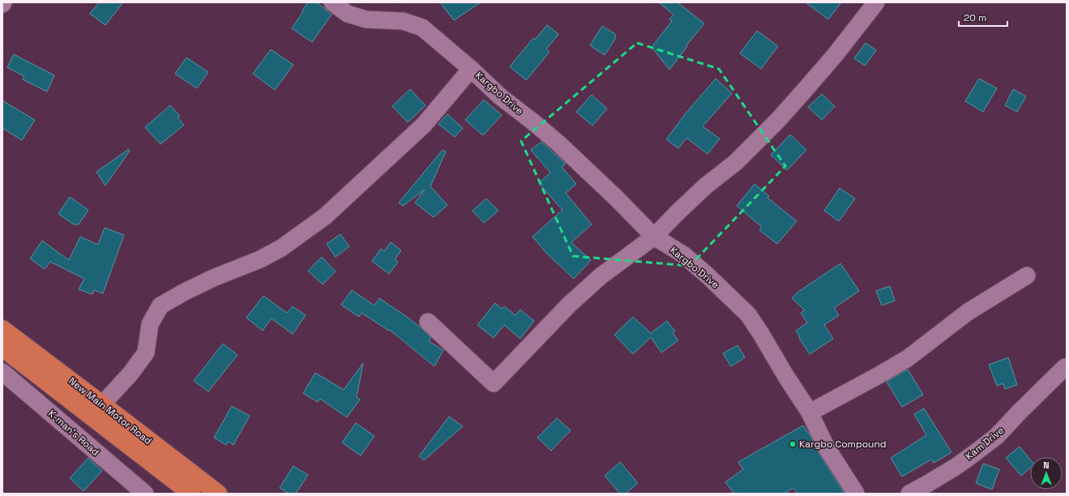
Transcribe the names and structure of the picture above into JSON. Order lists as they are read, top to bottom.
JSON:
{
  "streets": {
    "highway": ["New Main Motor Road"],
    "street": ["Kargbo Drive", "K-man's Road", "Kam Drive"]
  },
  "places": ["Kargbo Compound"],
  "scale_bar": "20 m",
  "north": "top"
}
